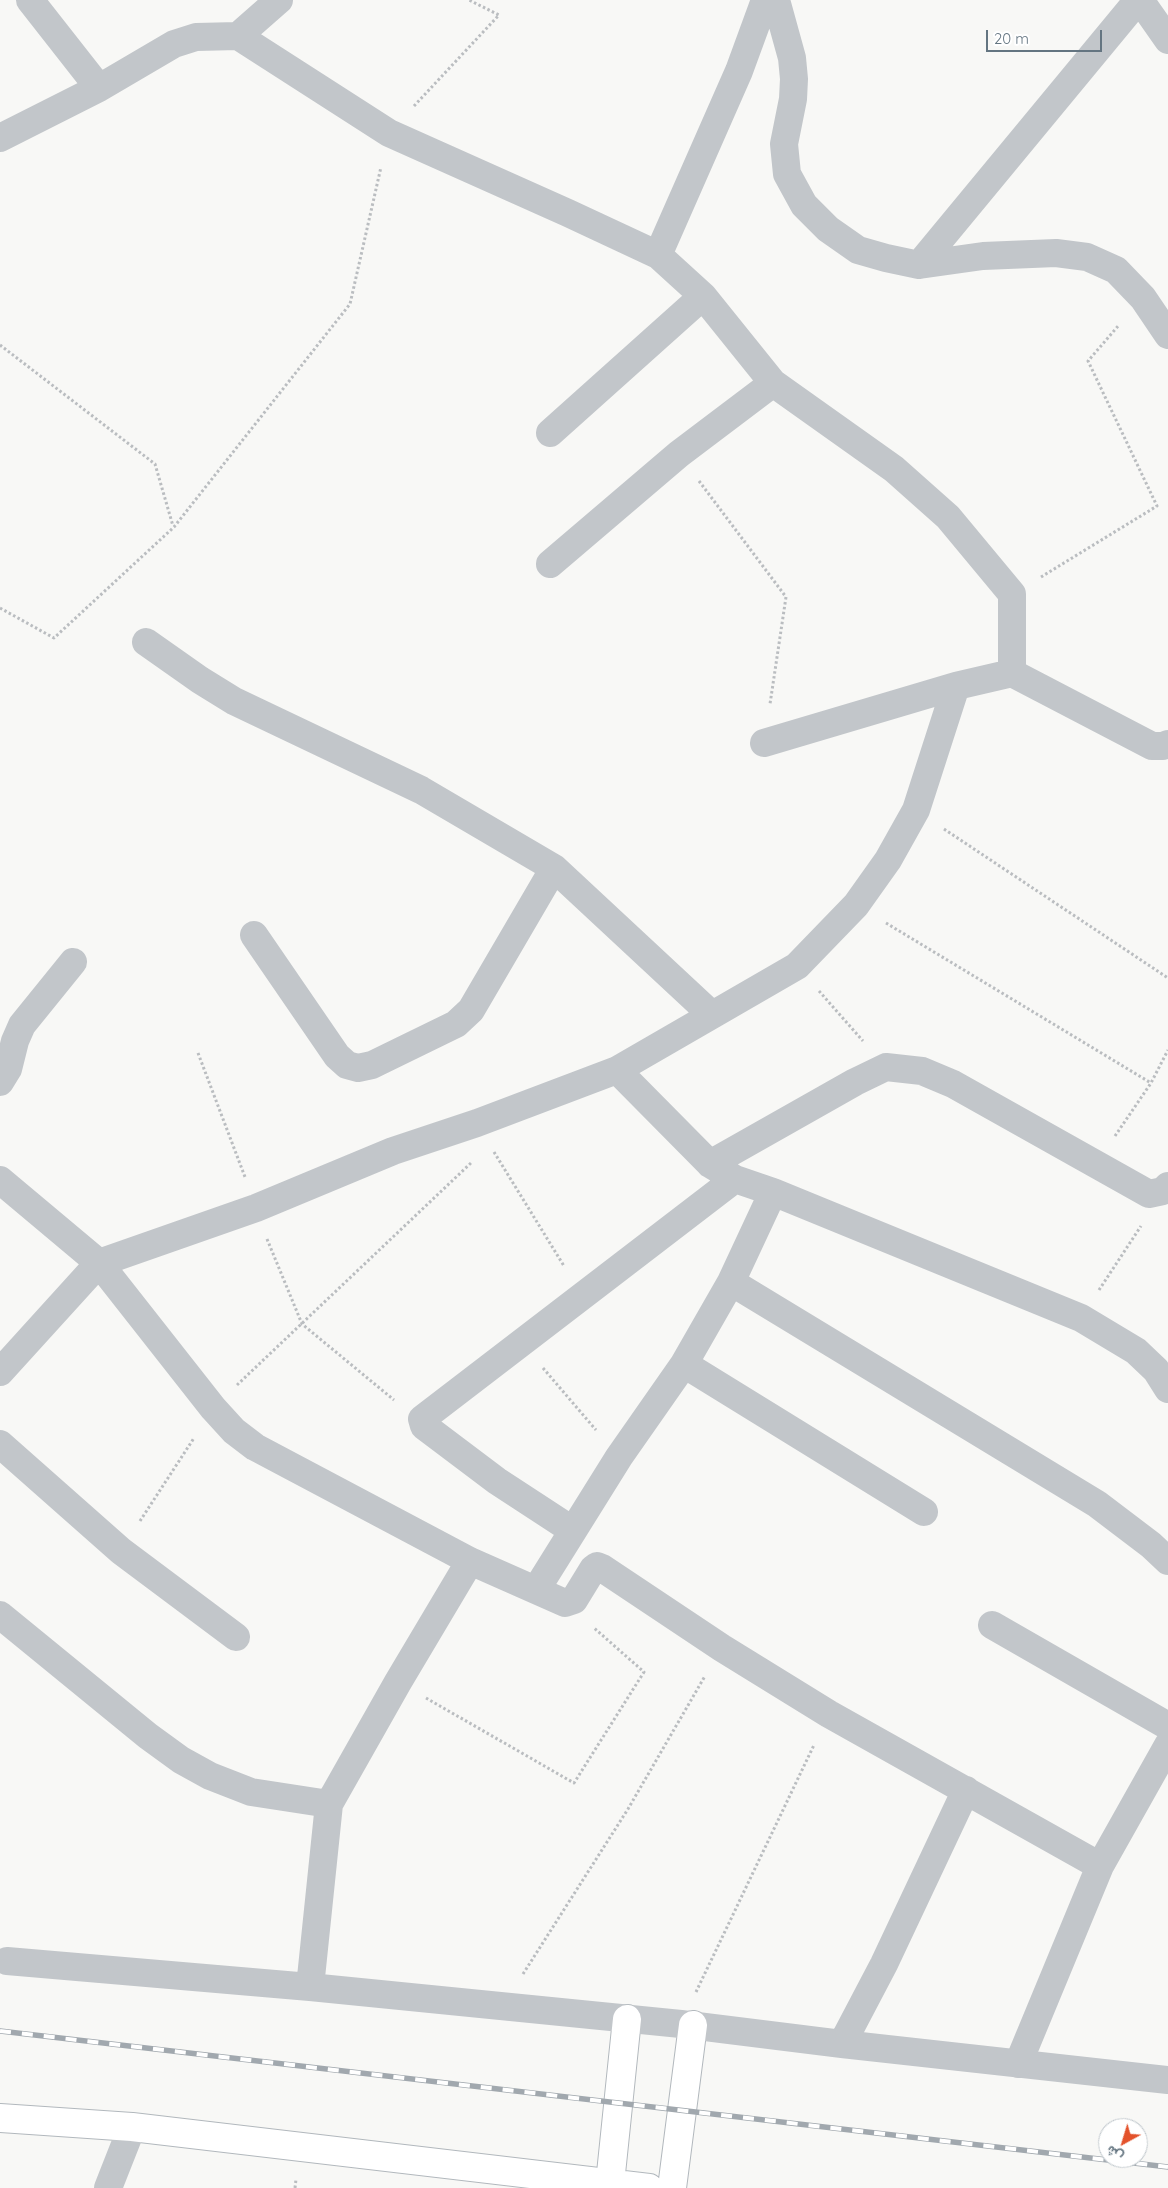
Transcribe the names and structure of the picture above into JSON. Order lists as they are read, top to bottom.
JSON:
{
  "scale_bar": "20 m",
  "north": "bottom left"
}
